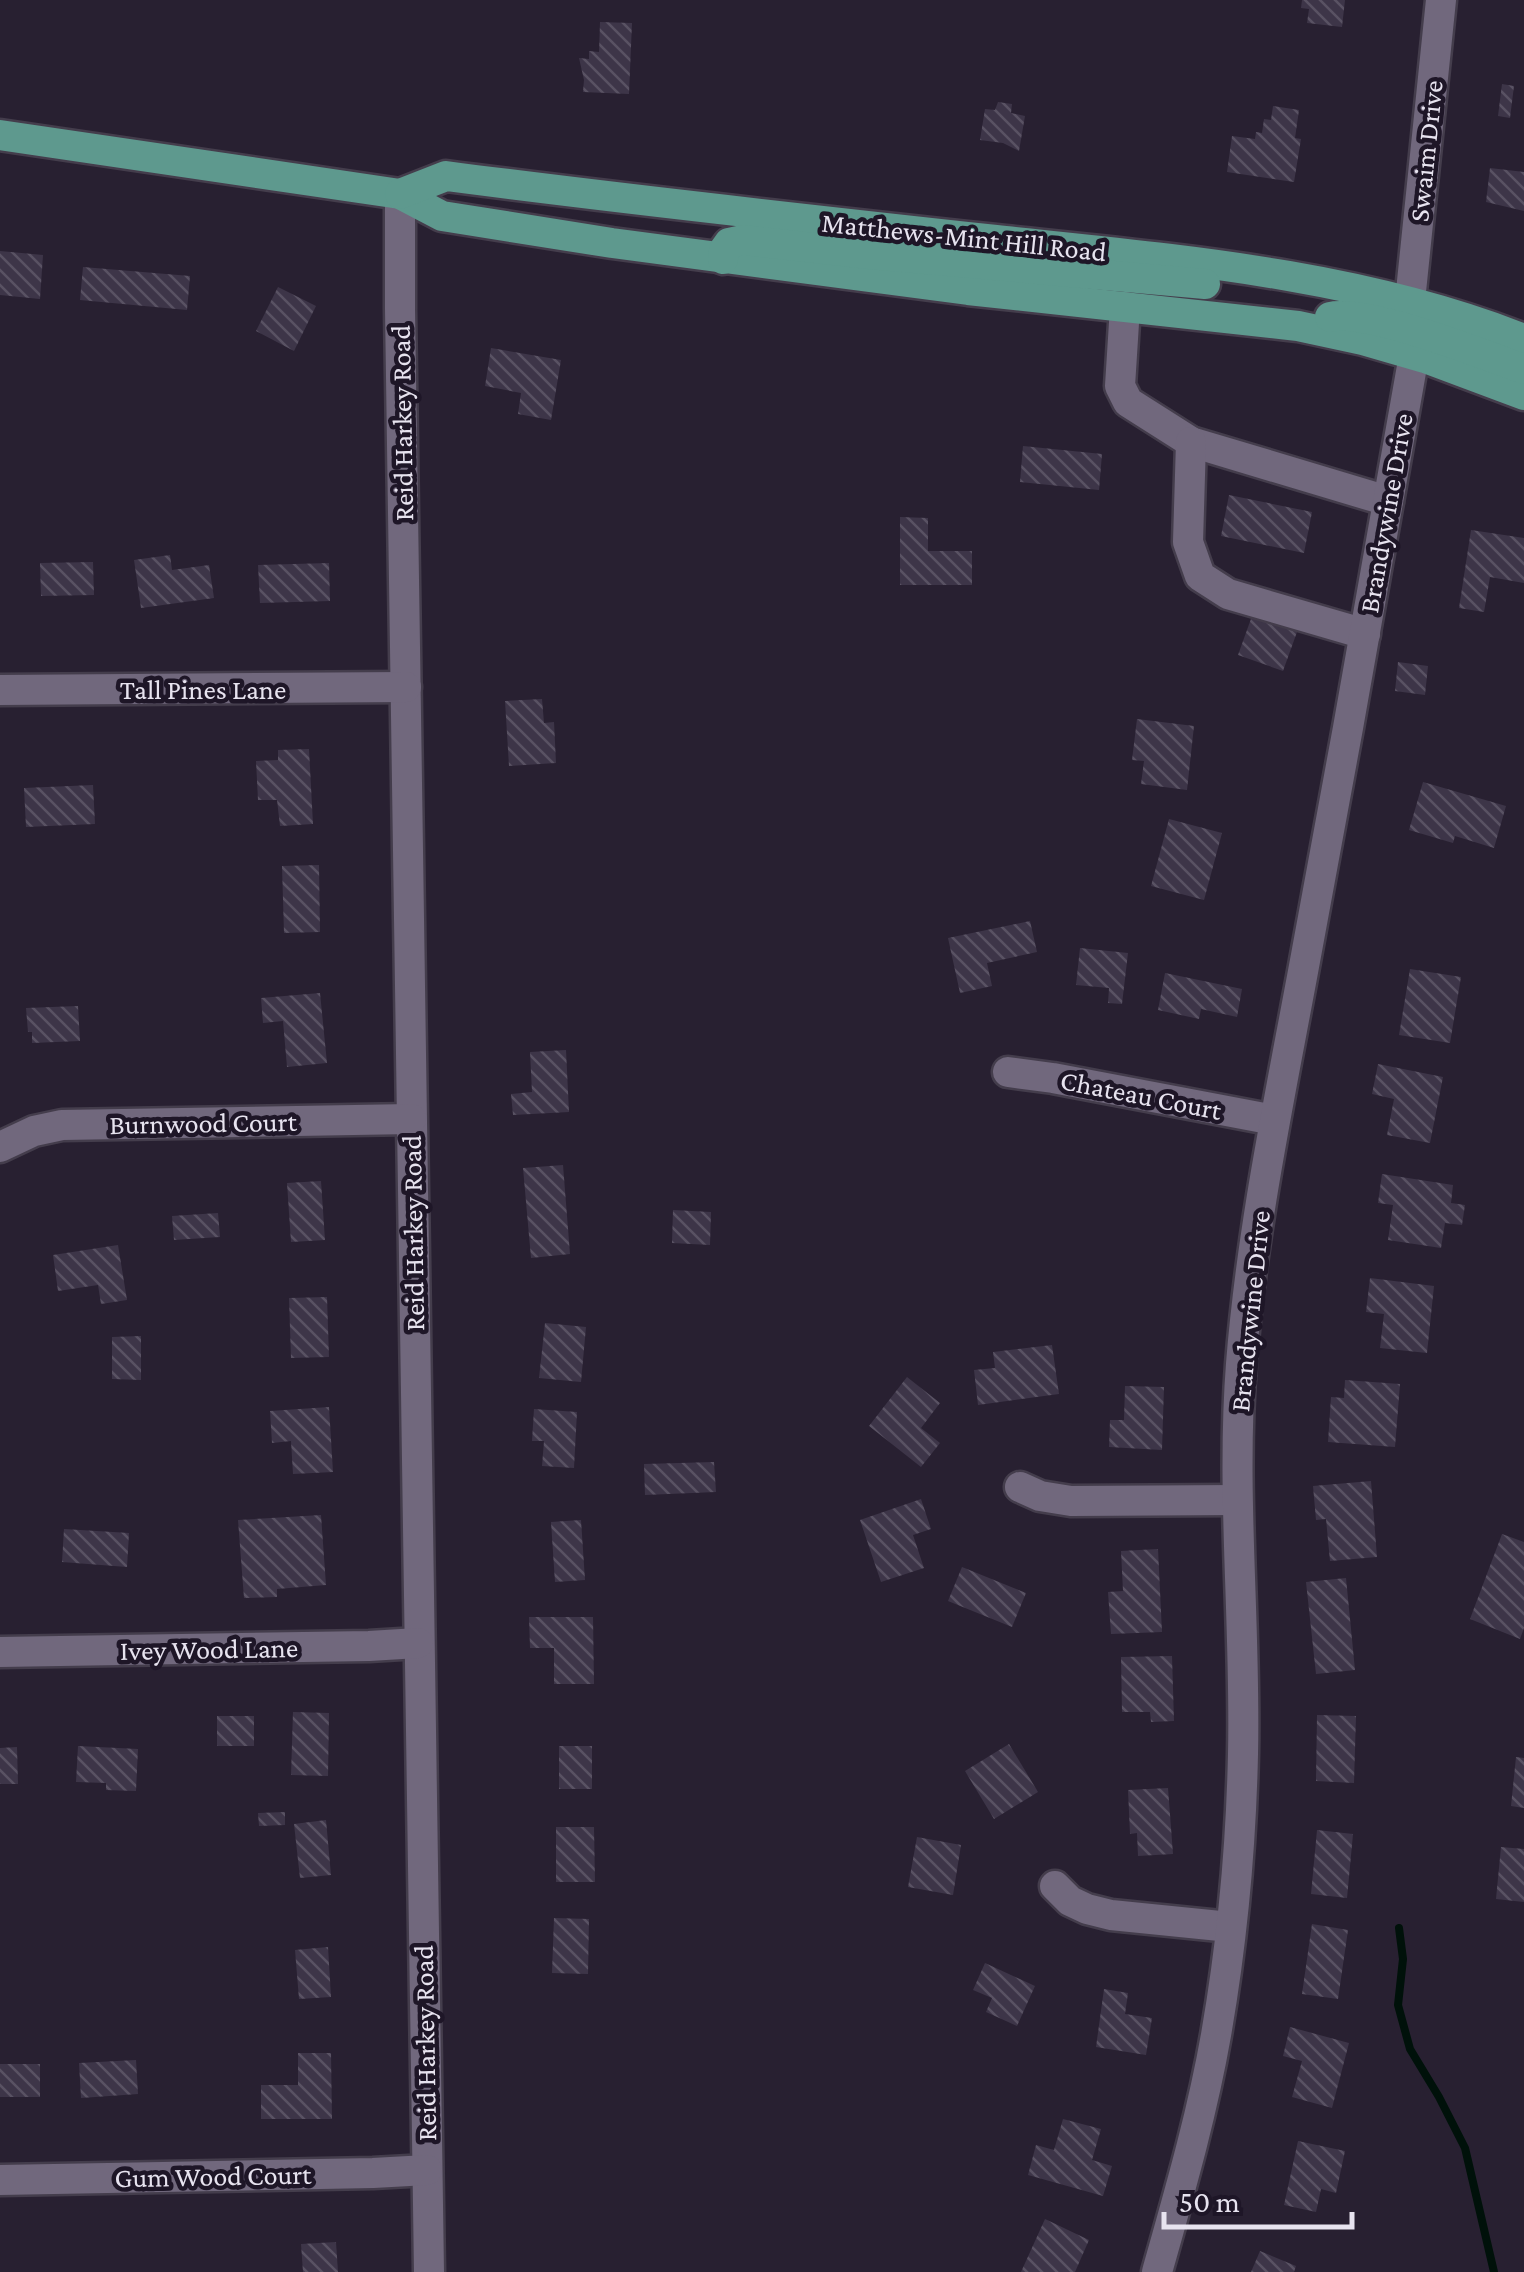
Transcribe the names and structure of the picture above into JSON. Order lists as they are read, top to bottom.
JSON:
{
  "streets": {
    "main road": ["Matthews-Mint Hill Road"],
    "street": [
      "Swaim Drive",
      "Reid Harkey Road",
      "Brandywine Drive",
      "Tall Pines Lane",
      "Chateau Court",
      "Burnwood Court",
      "Ivey Wood Lane",
      "Gum Wood Court"
    ]
  },
  "crossings": [
    ["Swaim Drive", "Matthews-Mint Hill Road"],
    ["Matthews-Mint Hill Road", "Reid Harkey Road"],
    ["Reid Harkey Road", "Tall Pines Lane"],
    ["Reid Harkey Road", "Burnwood Court"],
    ["Reid Harkey Road", "Ivey Wood Lane"],
    ["Reid Harkey Road", "Gum Wood Court"],
    ["Brandywine Drive", "Chateau Court"]
  ],
  "scale_bar": "50 m"
}
